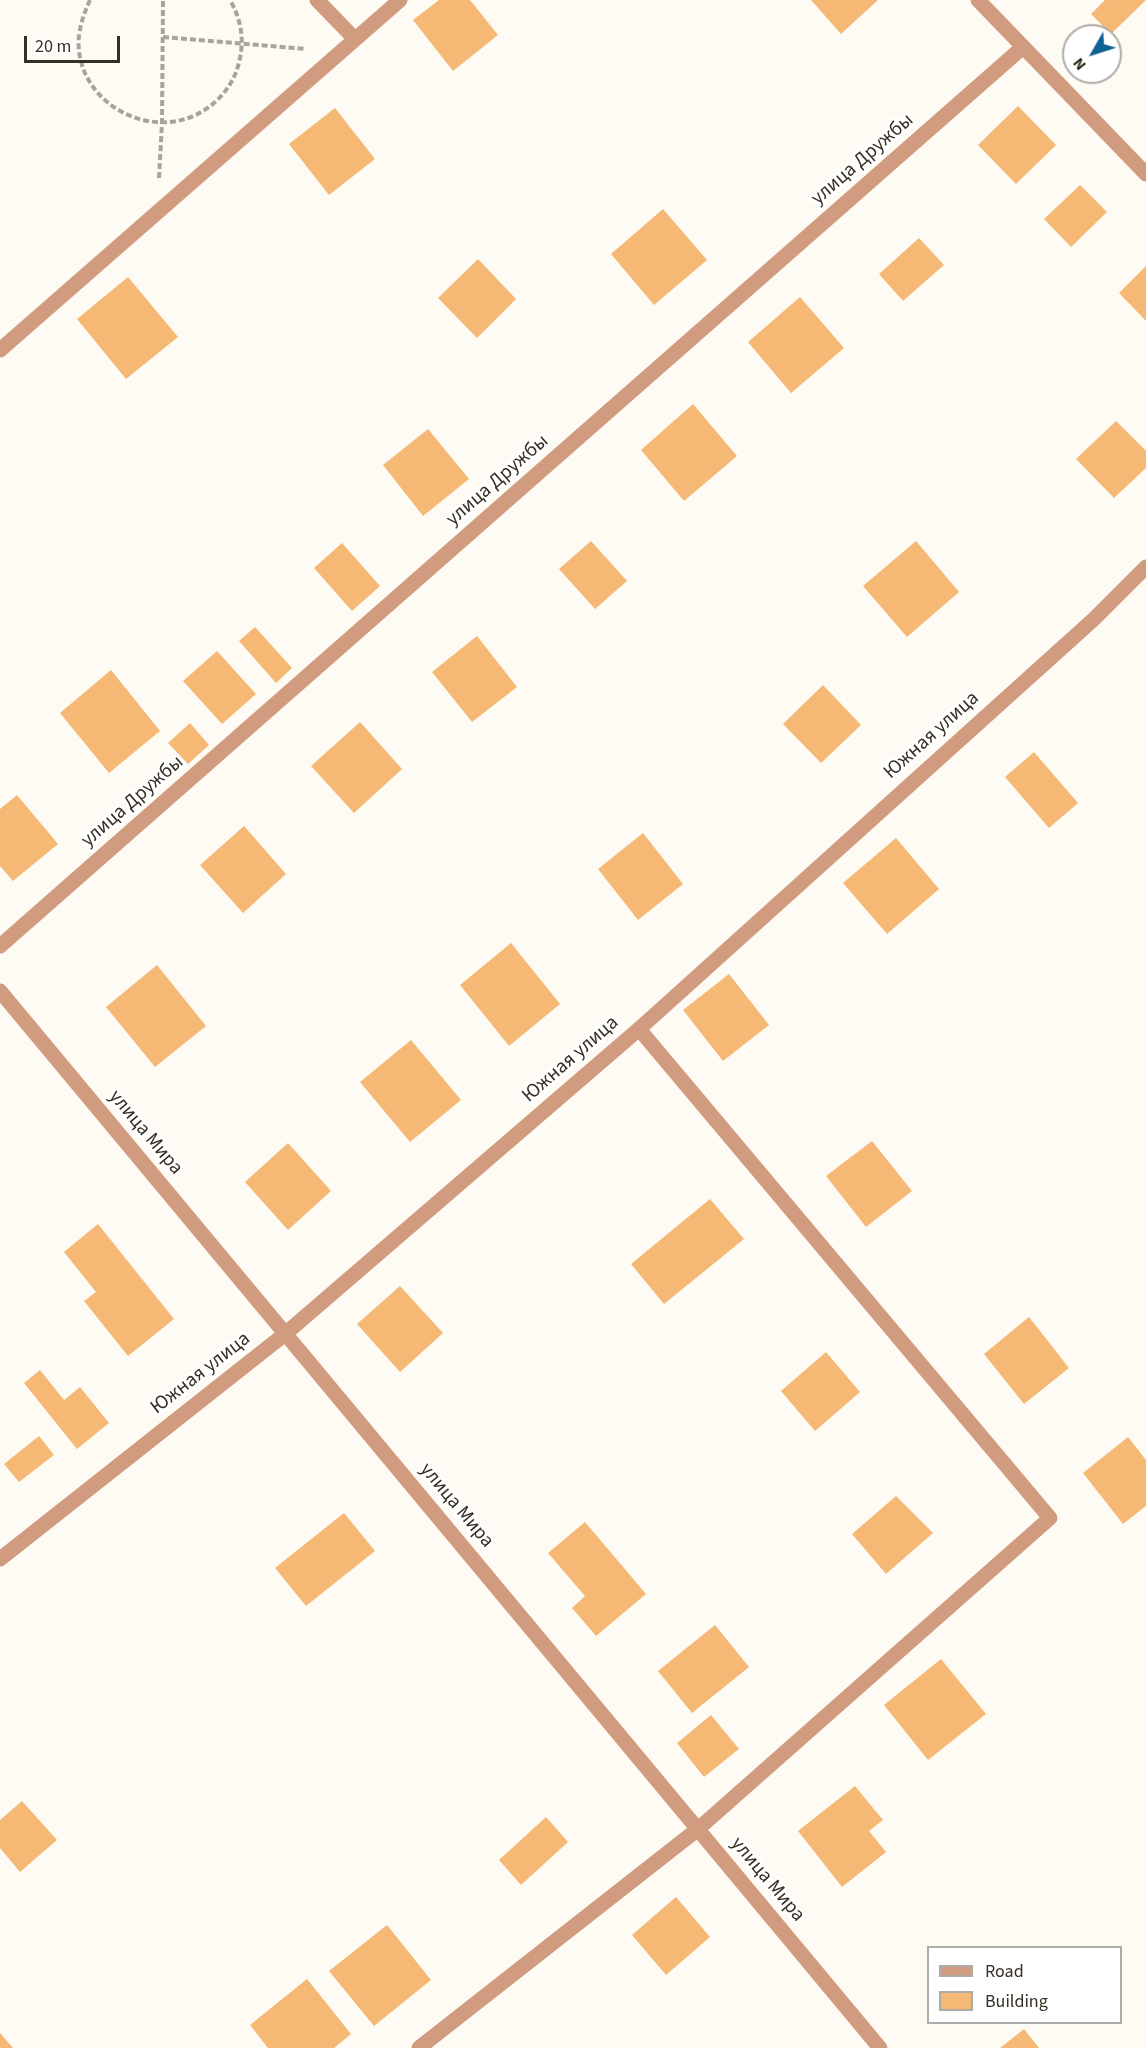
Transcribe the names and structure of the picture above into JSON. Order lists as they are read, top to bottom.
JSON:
{
  "streets": {
    "street": ["улица Дружбы", "Южная улица", "улица Мира"]
  },
  "crossings": [
    ["Южная улица", "улица Мира"]
  ],
  "legend": ["Road", "Building"],
  "scale_bar": "20 m",
  "north": "bottom left"
}
